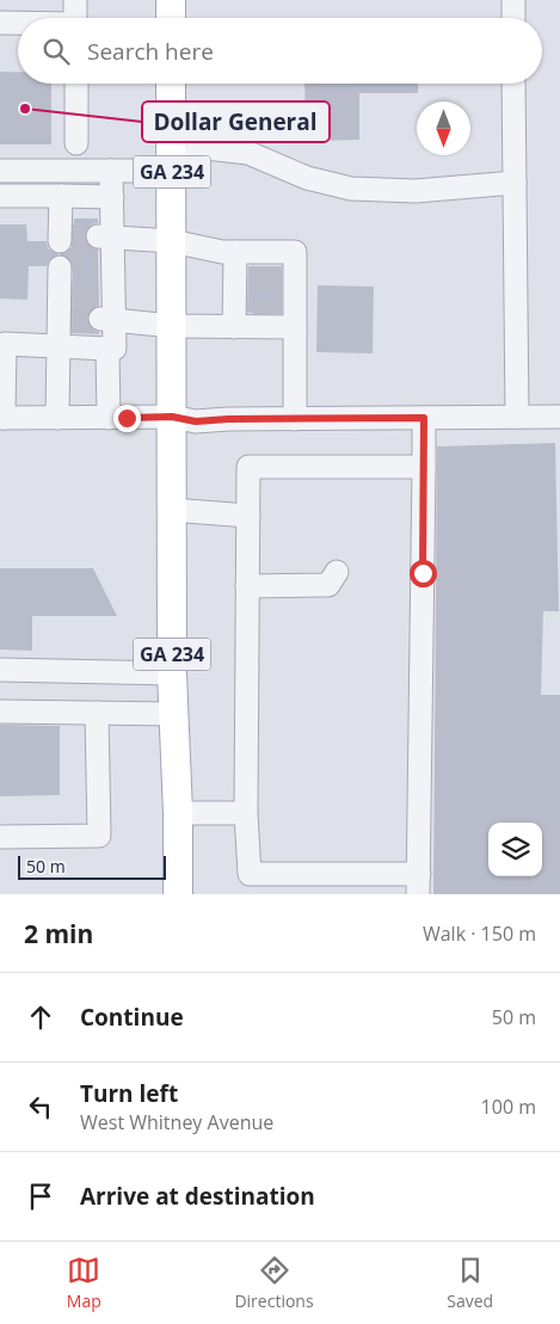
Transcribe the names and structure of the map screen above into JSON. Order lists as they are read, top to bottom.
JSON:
{
  "streets": {
    "main road": ["GA 234"]
  },
  "places": ["Dollar General"],
  "scale_bar": "50 m",
  "north": "bottom",
  "page": {
    "search": "Search here",
    "scale": "50 m",
    "heading": ["2 min", "Walk · 150 m"],
    "list": [
      ["Continue", "50 m"],
      ["Turn left", "West Whitney Avenue", "100 m"],
      "Arrive at destination"
    ],
    "nav": ["Map", "Directions", "Saved"]
  }
}
